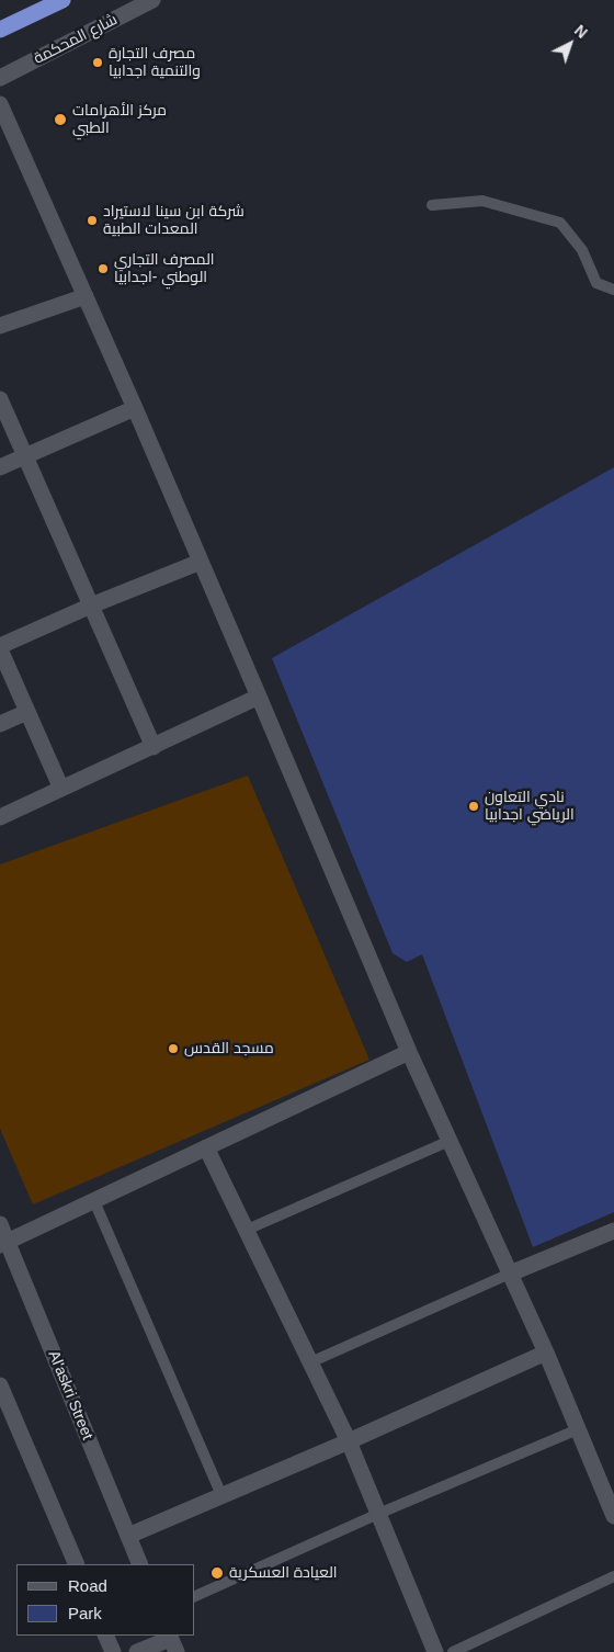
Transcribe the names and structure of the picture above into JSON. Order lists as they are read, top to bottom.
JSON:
{
  "streets": {
    "street": ["شارع المحكمة", "Al'askri Street"]
  },
  "places": [
    "مصرف التجارة والتنمية اجدابيا",
    "مركز الأهرامات الطبي",
    "شركة ابن سينا لاستيراد المعدات الطبية",
    "المصرف التجاري الوطني -اجدابيا",
    "نادي التعاون الرياضي اجدابيا",
    "مسجد القدس",
    "العيادة العسكرية"
  ],
  "legend": ["Road", "Park"],
  "north": "top right"
}
